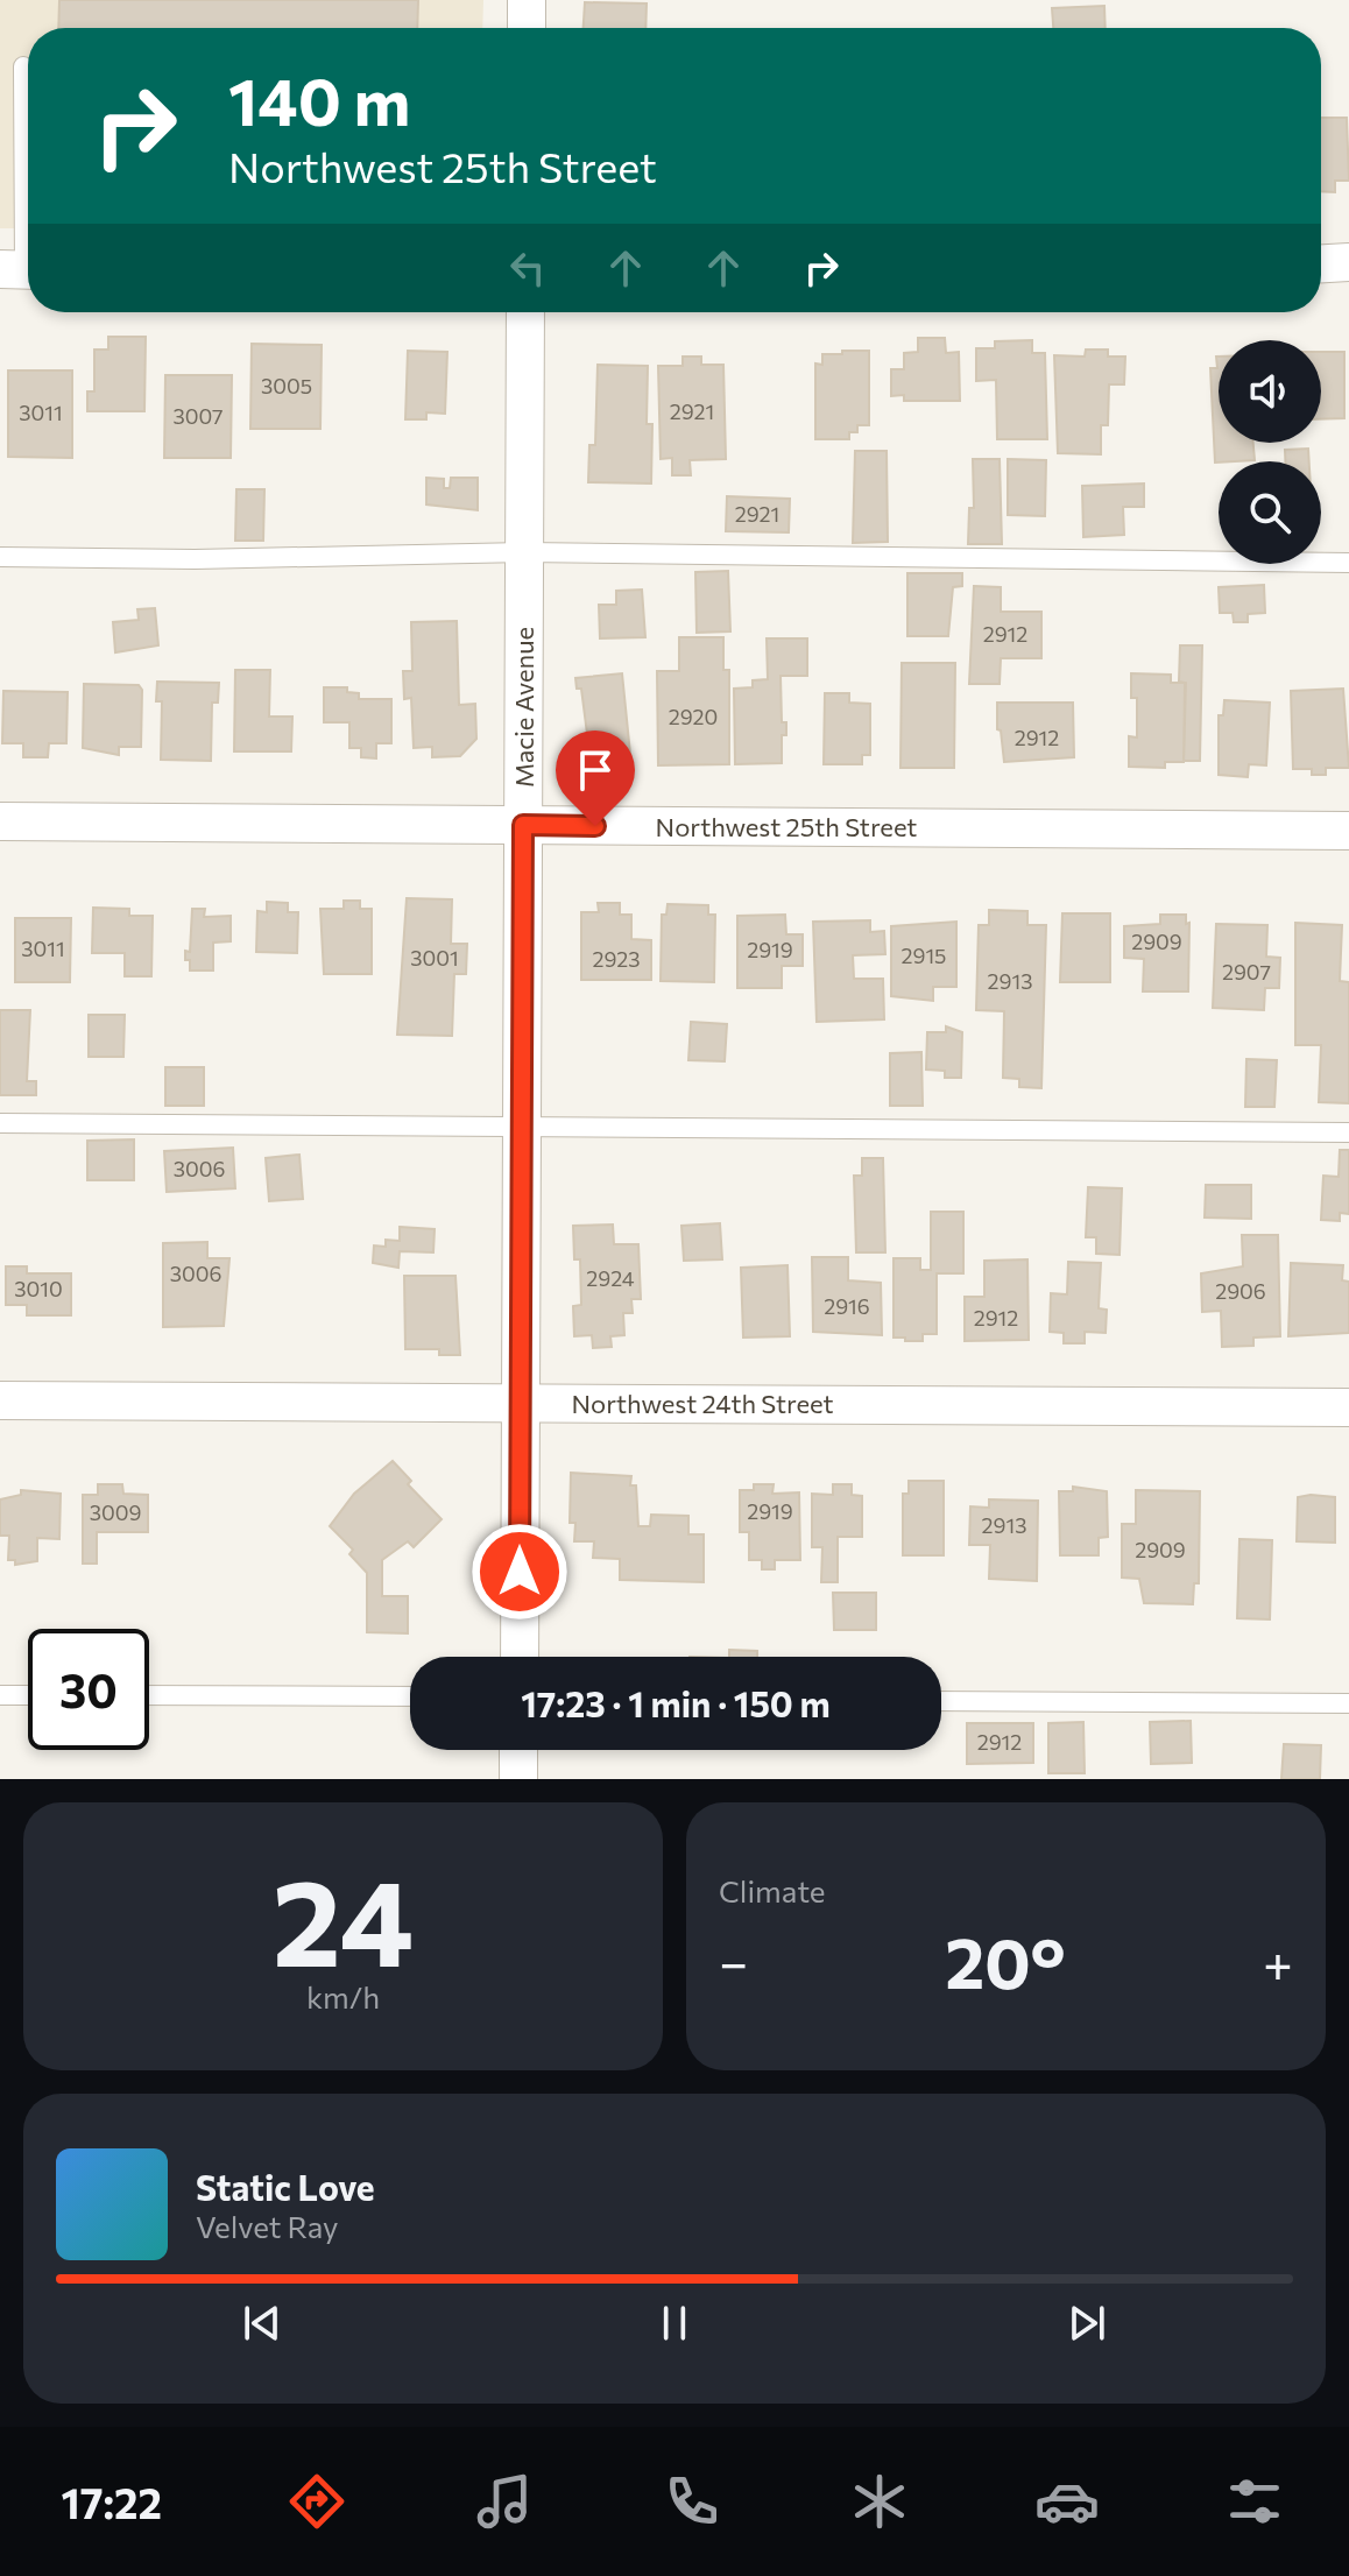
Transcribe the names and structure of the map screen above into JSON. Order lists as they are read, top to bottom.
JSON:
{
  "streets": {
    "street": ["Macie Avenue", "Northwest 25th Street", "Northwest 24th Street"]
  },
  "crossings": [
    ["Macie Avenue", "Northwest 25th Street"],
    ["Macie Avenue", "Northwest 24th Street"]
  ],
  "house_numbers": [
    "3005",
    "2921",
    "3011",
    "3007",
    "2921",
    "2912",
    "2920",
    "2912",
    "2909",
    "3011",
    "2919",
    "2915",
    "3001",
    "2923",
    "2907",
    "2913",
    "3006",
    "3006",
    "2924",
    "3010",
    "2906",
    "2916",
    "2912",
    "2919",
    "3009",
    "2913",
    "2909",
    "2912"
  ],
  "page": {
    "turn": ["140 m", "Northwest 25th Street"],
    "limit": "30",
    "trip": "17:23 · 1 min · 150 m",
    "tile": [
      ["24", "km/h"],
      "Climate"
    ],
    "heat": ["−", "20°", "+"],
    "song": ["Static Love", "Velvet Ray"],
    "tabs": "17:22"
  }
}
